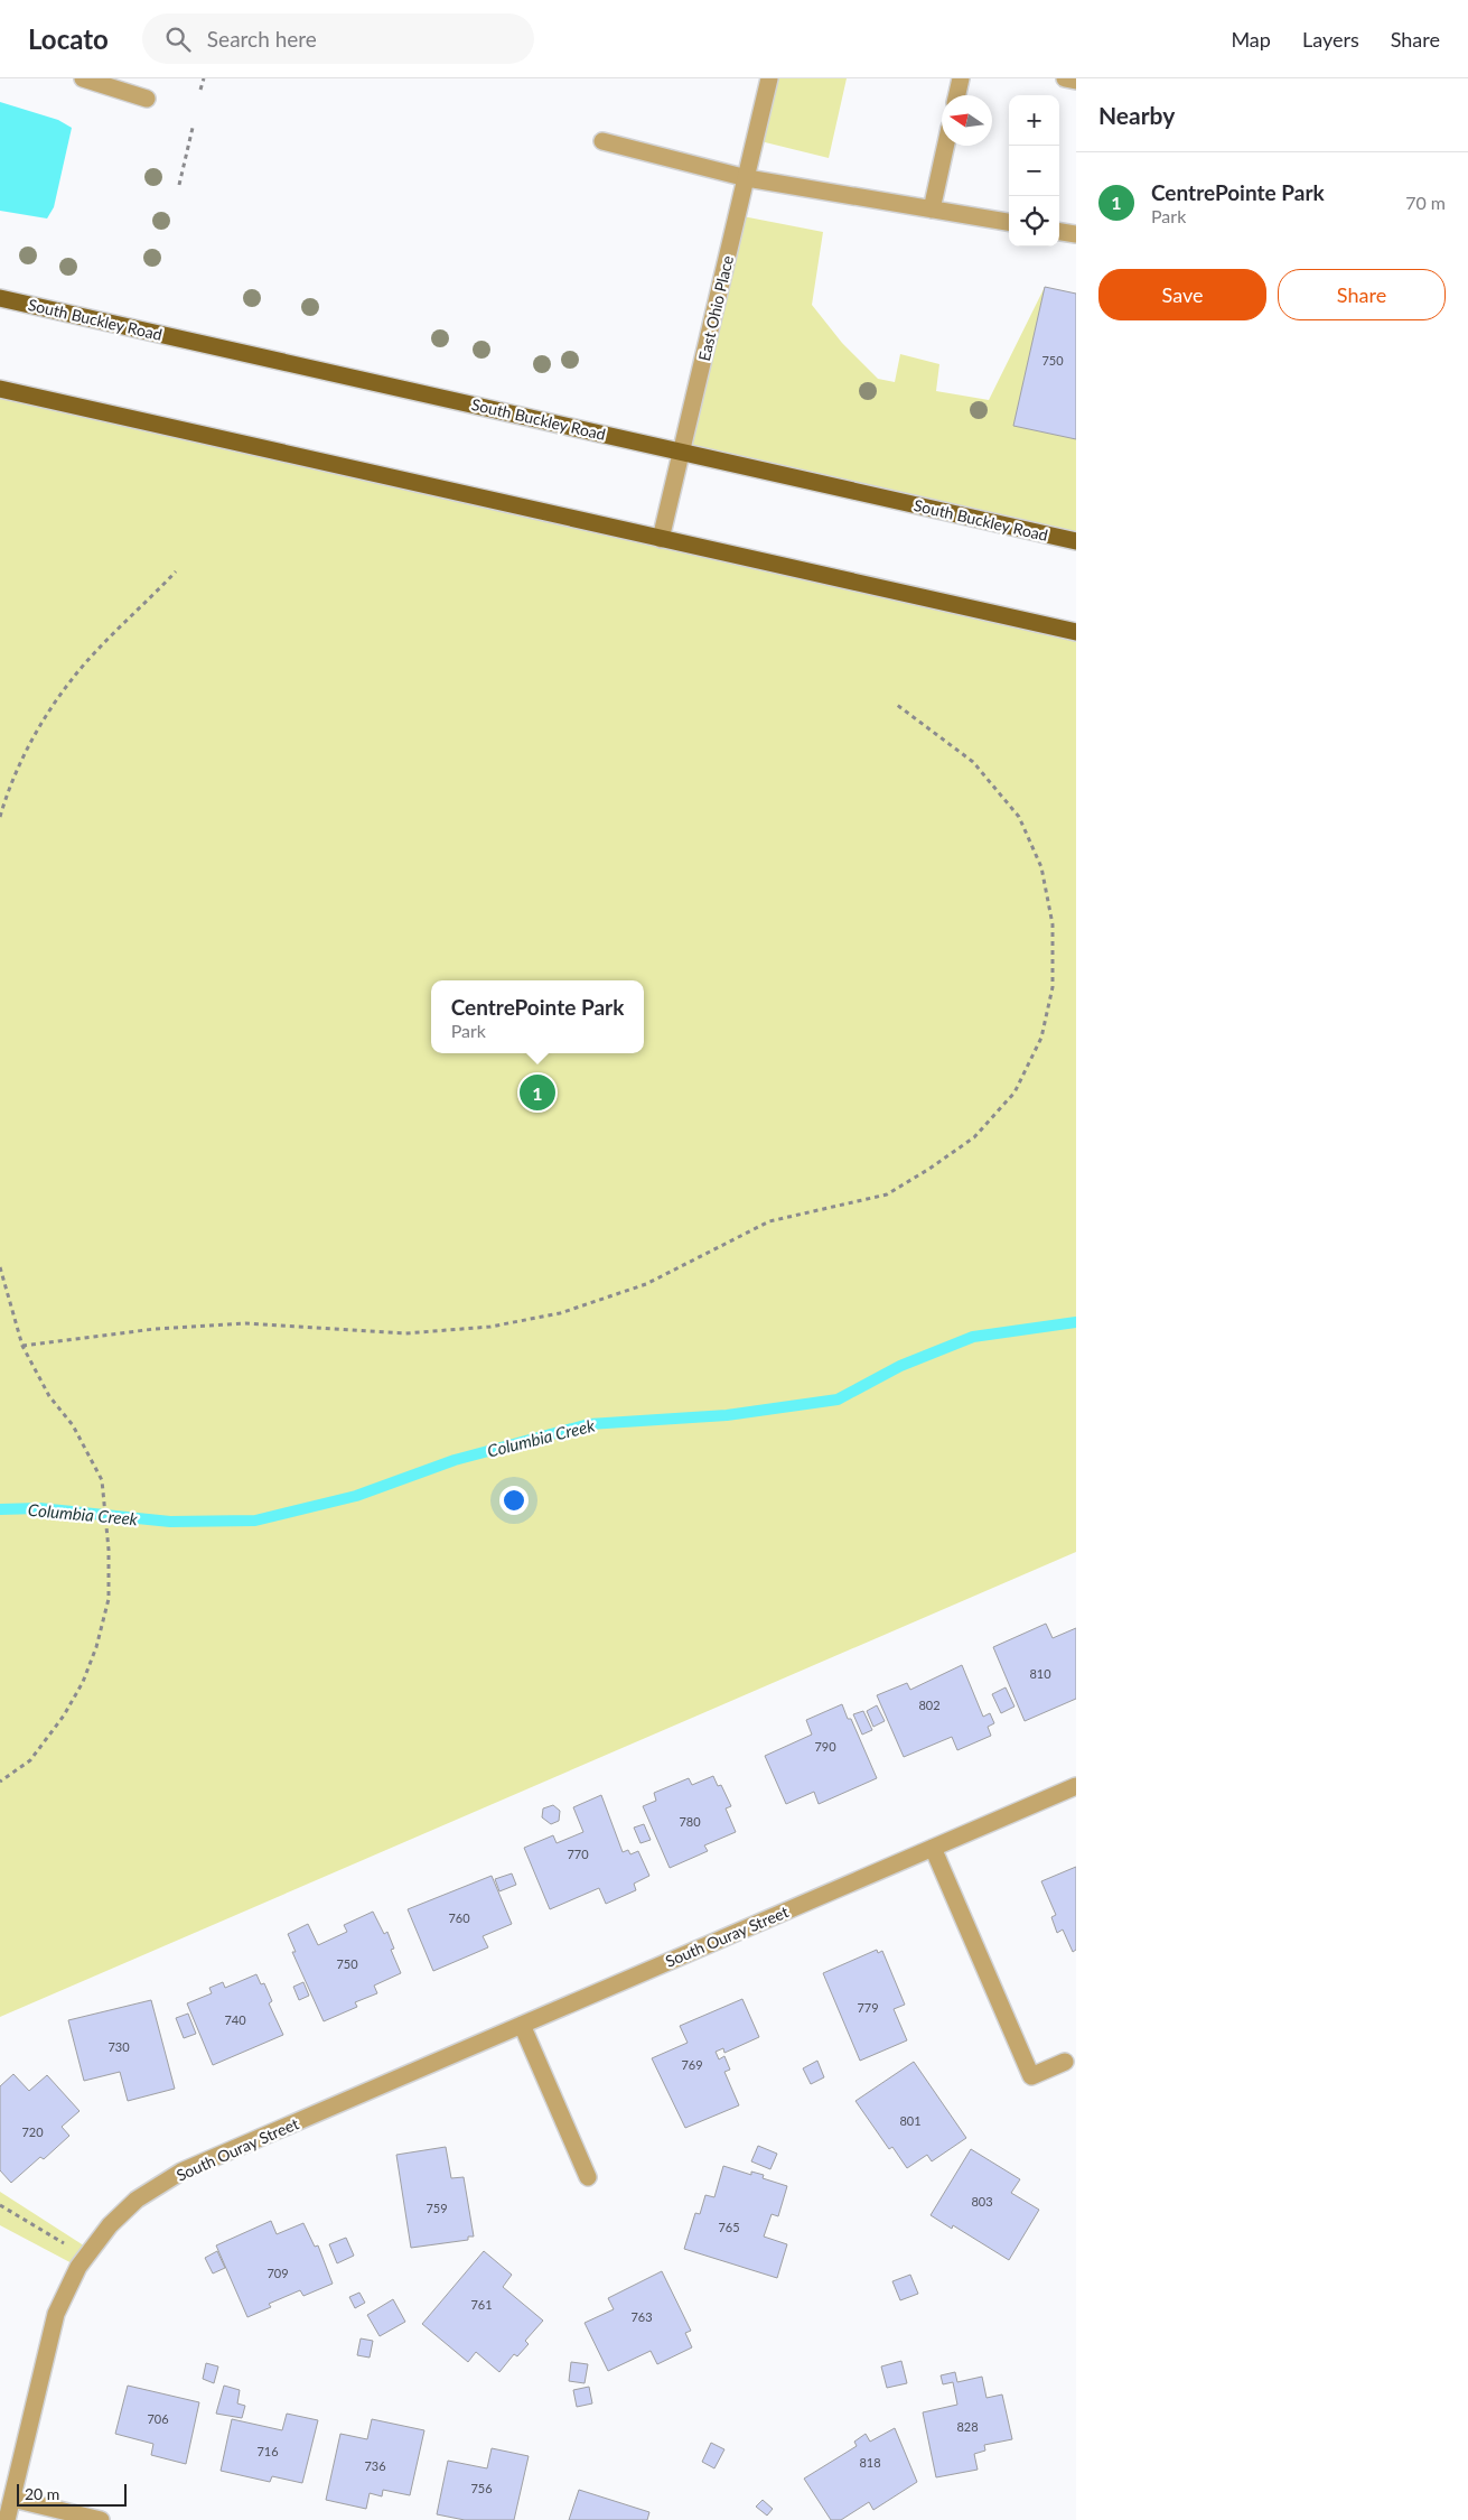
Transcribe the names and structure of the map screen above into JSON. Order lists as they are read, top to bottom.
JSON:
{
  "streets": {
    "main road": ["South Buckley Road"],
    "street": ["East Ohio Place", "South Ouray Street"]
  },
  "crossings": [
    ["East Ohio Place", "South Buckley Road"]
  ],
  "water": ["Columbia Creek"],
  "house_numbers": [
    "750",
    "810",
    "802",
    "790",
    "780",
    "770",
    "760",
    "750",
    "779",
    "740",
    "730",
    "769",
    "801",
    "720",
    "803",
    "759",
    "765",
    "709",
    "761",
    "763",
    "706",
    "828",
    "716",
    "818",
    "736",
    "756"
  ],
  "scale_bar": "20 m",
  "north": "left",
  "page": {
    "header": "Locato",
    "search": "Search here",
    "nav": ["Map", "Layers", "Share"],
    "heading": "Nearby",
    "map_buttons": ["+", "−"],
    "list": [
      {
        "mark": "1",
        "name": "CentrePointe Park",
        "note": "Park",
        "value": "70 m"
      }
    ],
    "buttons": ["Save", "Share"],
    "popup": ["CentrePointe Park", "Park"],
    "pins": "1",
    "scale": "20 m"
  }
}
